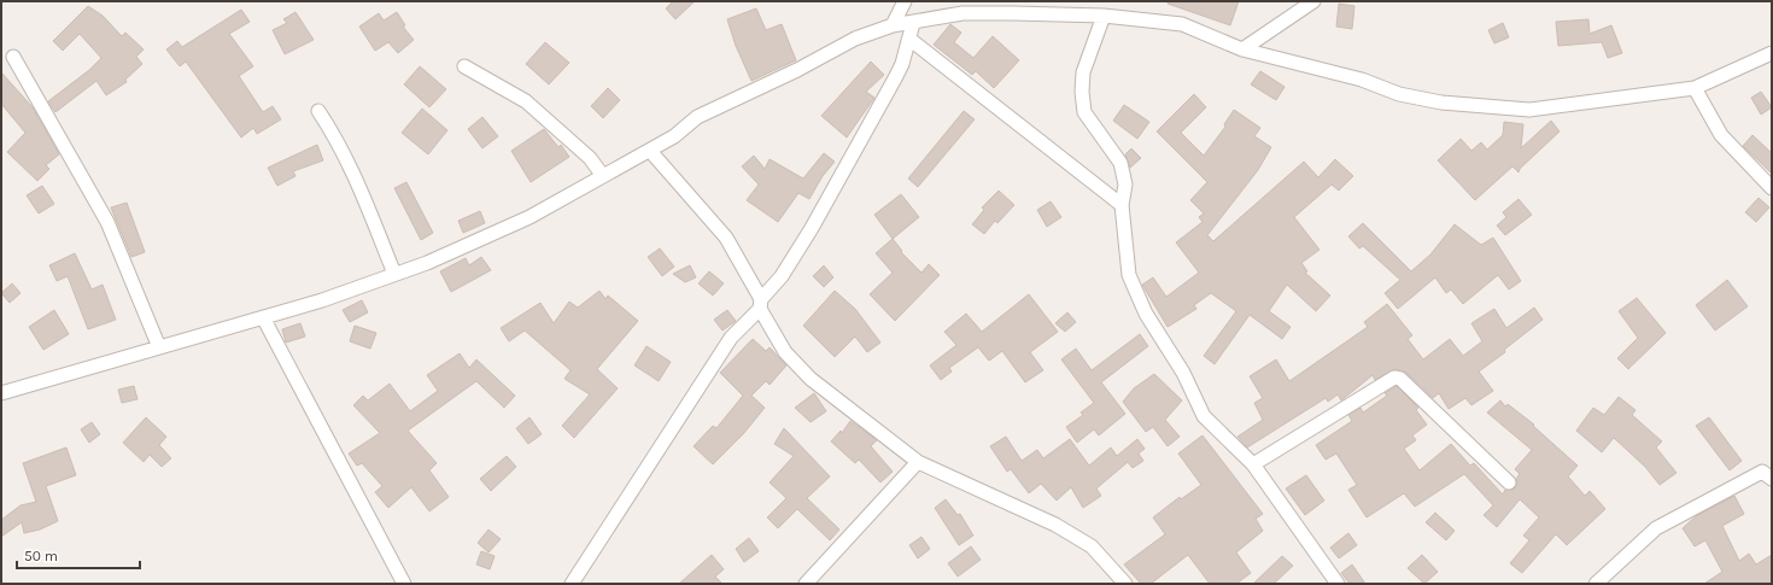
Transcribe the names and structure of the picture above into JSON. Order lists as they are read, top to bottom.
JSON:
{
  "scale_bar": "50 m"
}
